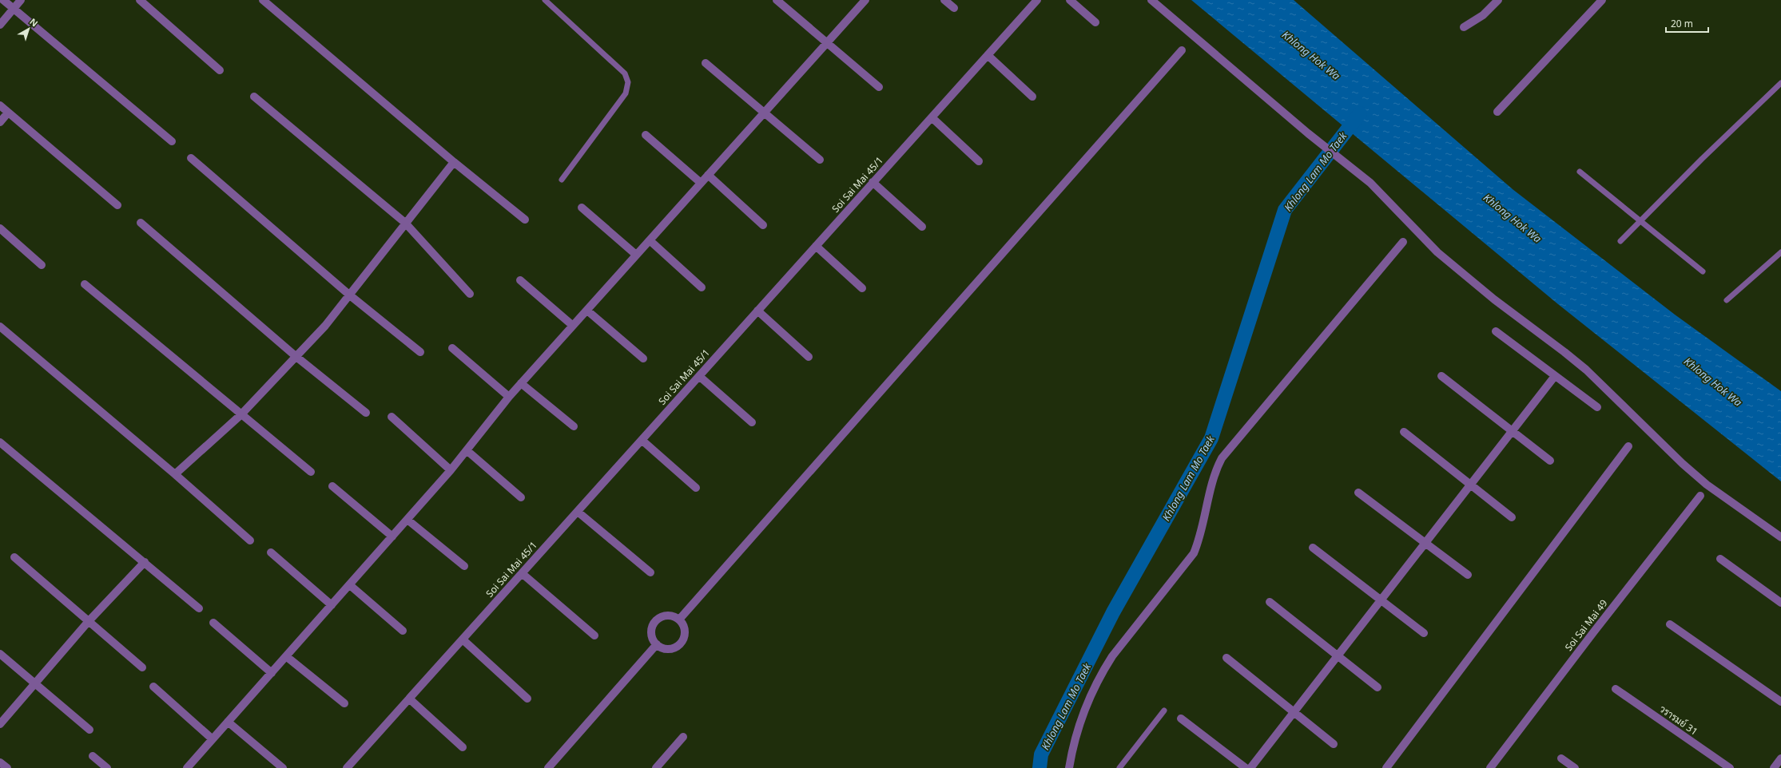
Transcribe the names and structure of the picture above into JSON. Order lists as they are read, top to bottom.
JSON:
{
  "streets": {
    "street": ["Soi Sai Mai 45/1", "Soi Sai Mai 49", "วรารมย์ 31"]
  },
  "water": ["Khlong Hok Wa", "Khlong Lam Mo Taek"],
  "scale_bar": "20 m",
  "north": "top right"
}
